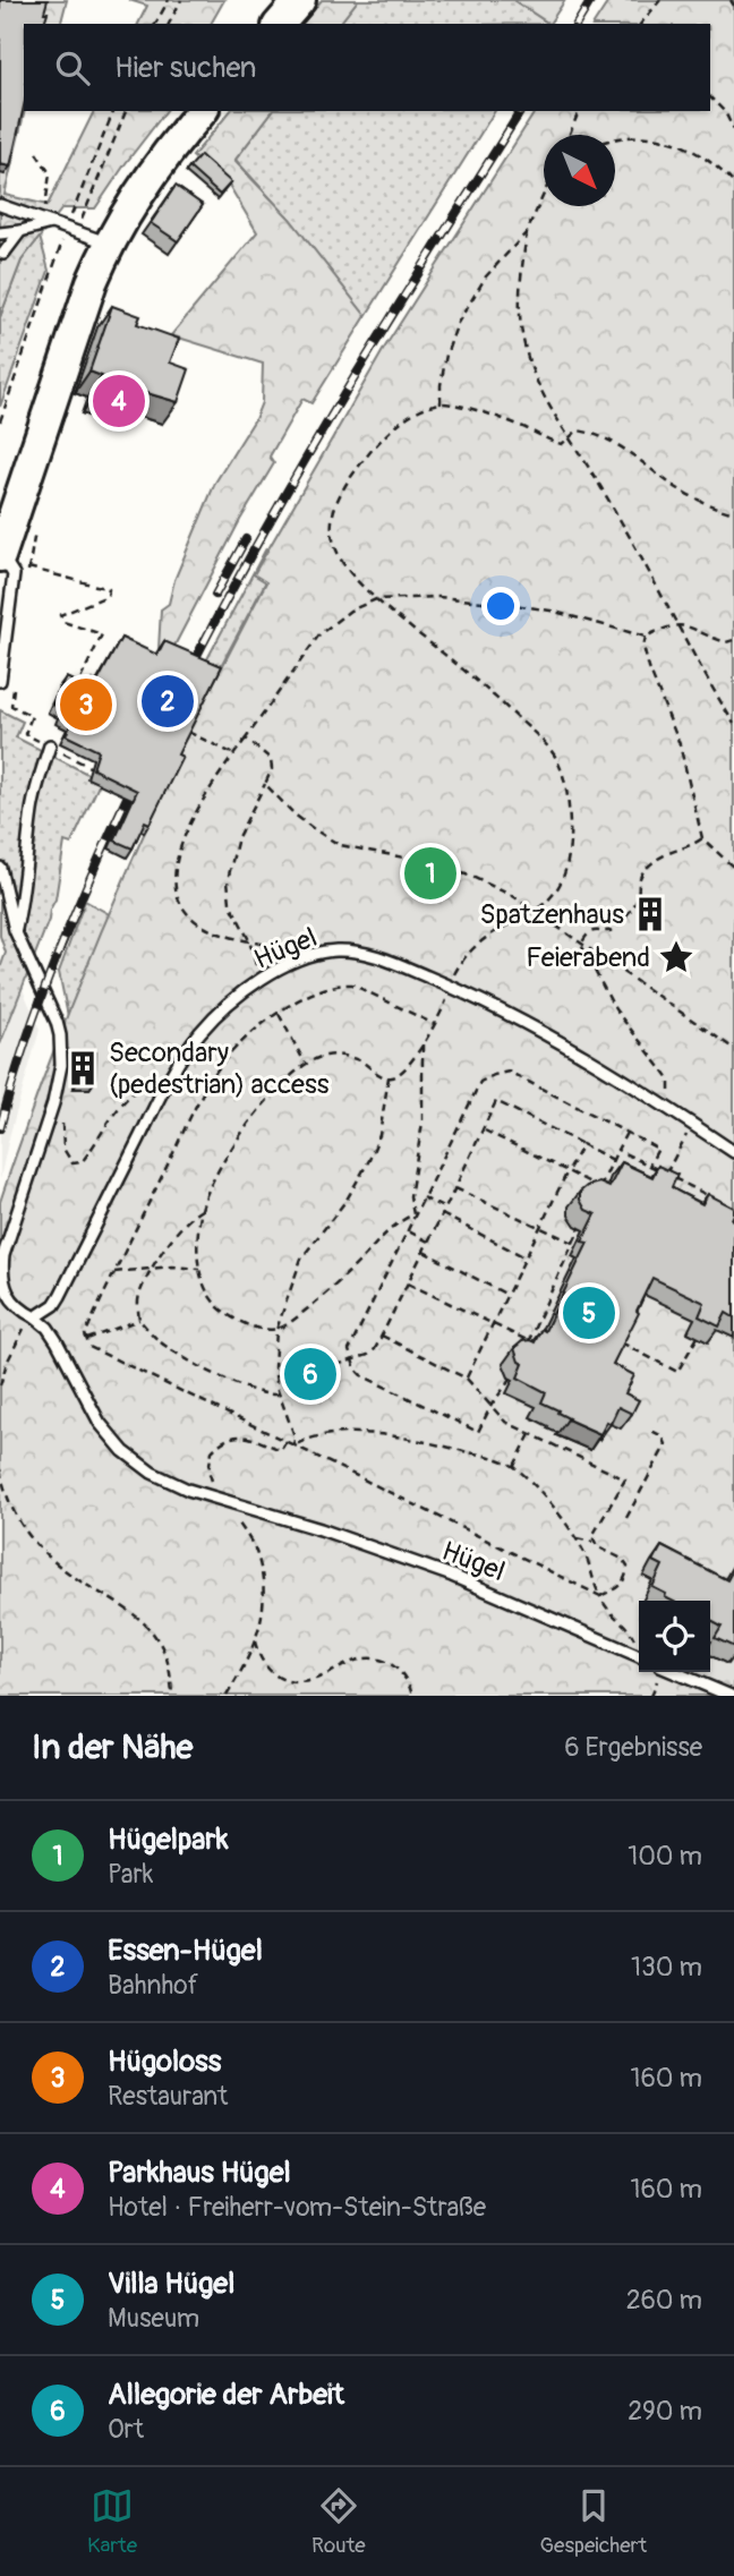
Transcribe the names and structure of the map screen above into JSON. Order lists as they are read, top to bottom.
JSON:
{
  "streets": {
    "lane": ["Hügel"]
  },
  "places": {
    "building": ["Spatzenhaus", "Secondary (pedestrian) access"],
    "place": ["Feierabend"]
  },
  "north": "bottom right",
  "page": {
    "search": "Hier suchen",
    "pins": [
      "4",
      "2",
      "3",
      "1",
      "5",
      "6"
    ],
    "heading": ["In der Nähe", "6 Ergebnisse"],
    "list": [
      {
        "mark": "1",
        "name": "Hügelpark",
        "note": "Park",
        "value": "100 m"
      },
      {
        "mark": "2",
        "name": "Essen-Hügel",
        "note": "Bahnhof",
        "value": "130 m"
      },
      {
        "mark": "3",
        "name": "Hügoloss",
        "note": "Restaurant",
        "value": "160 m"
      },
      {
        "mark": "4",
        "name": "Parkhaus Hügel",
        "note": "Hotel · Freiherr-vom-Stein-Straße",
        "value": "160 m"
      },
      {
        "mark": "5",
        "name": "Villa Hügel",
        "note": "Museum",
        "value": "260 m"
      },
      {
        "mark": "6",
        "name": "Allegorie der Arbeit",
        "note": "Ort",
        "value": "290 m"
      }
    ],
    "nav": ["Karte", "Route", "Gespeichert"]
  }
}
